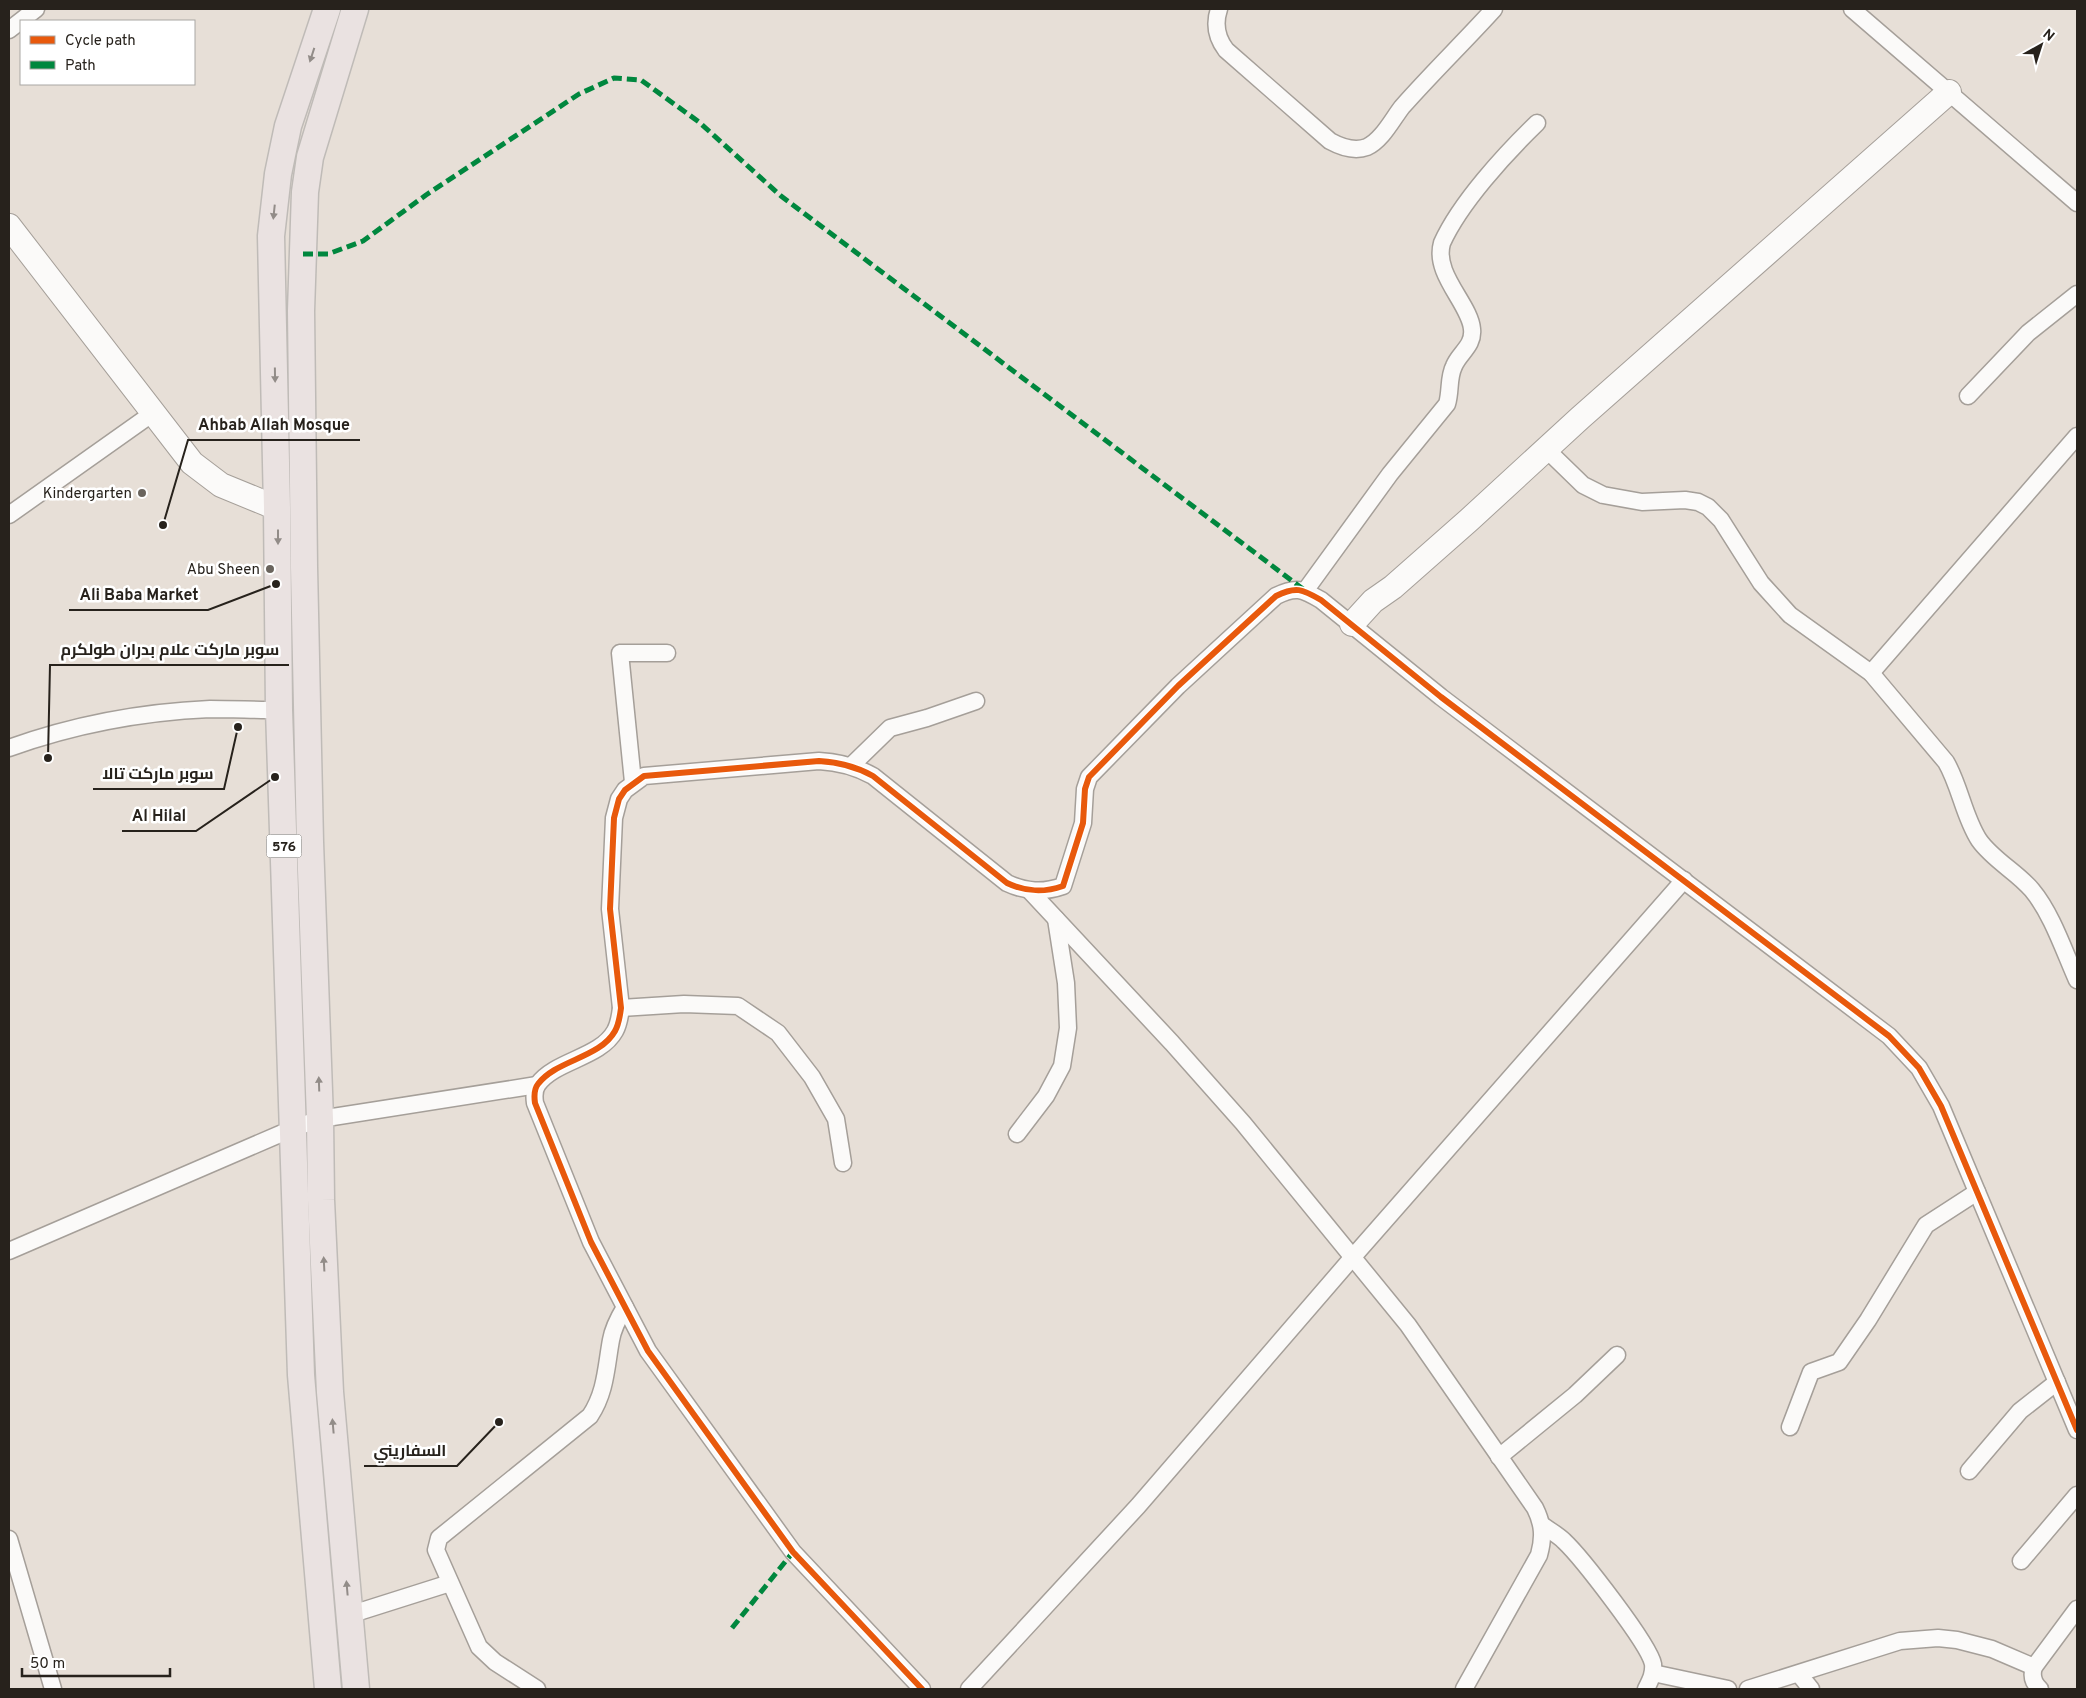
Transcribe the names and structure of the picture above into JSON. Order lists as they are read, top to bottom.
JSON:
{
  "streets": {
    "main road": ["576"]
  },
  "places": [
    "Kindergarten",
    "Ahbab Allah Mosque",
    "Abu Sheen",
    "Ali Baba Market",
    "سوبر ماركت تالا",
    "سوبر ماركت علام بدران طولكرم",
    "Al Hilal",
    "السفاريني"
  ],
  "legend": ["Cycle path", "Path"],
  "scale_bar": "50 m",
  "north": "top right"
}
